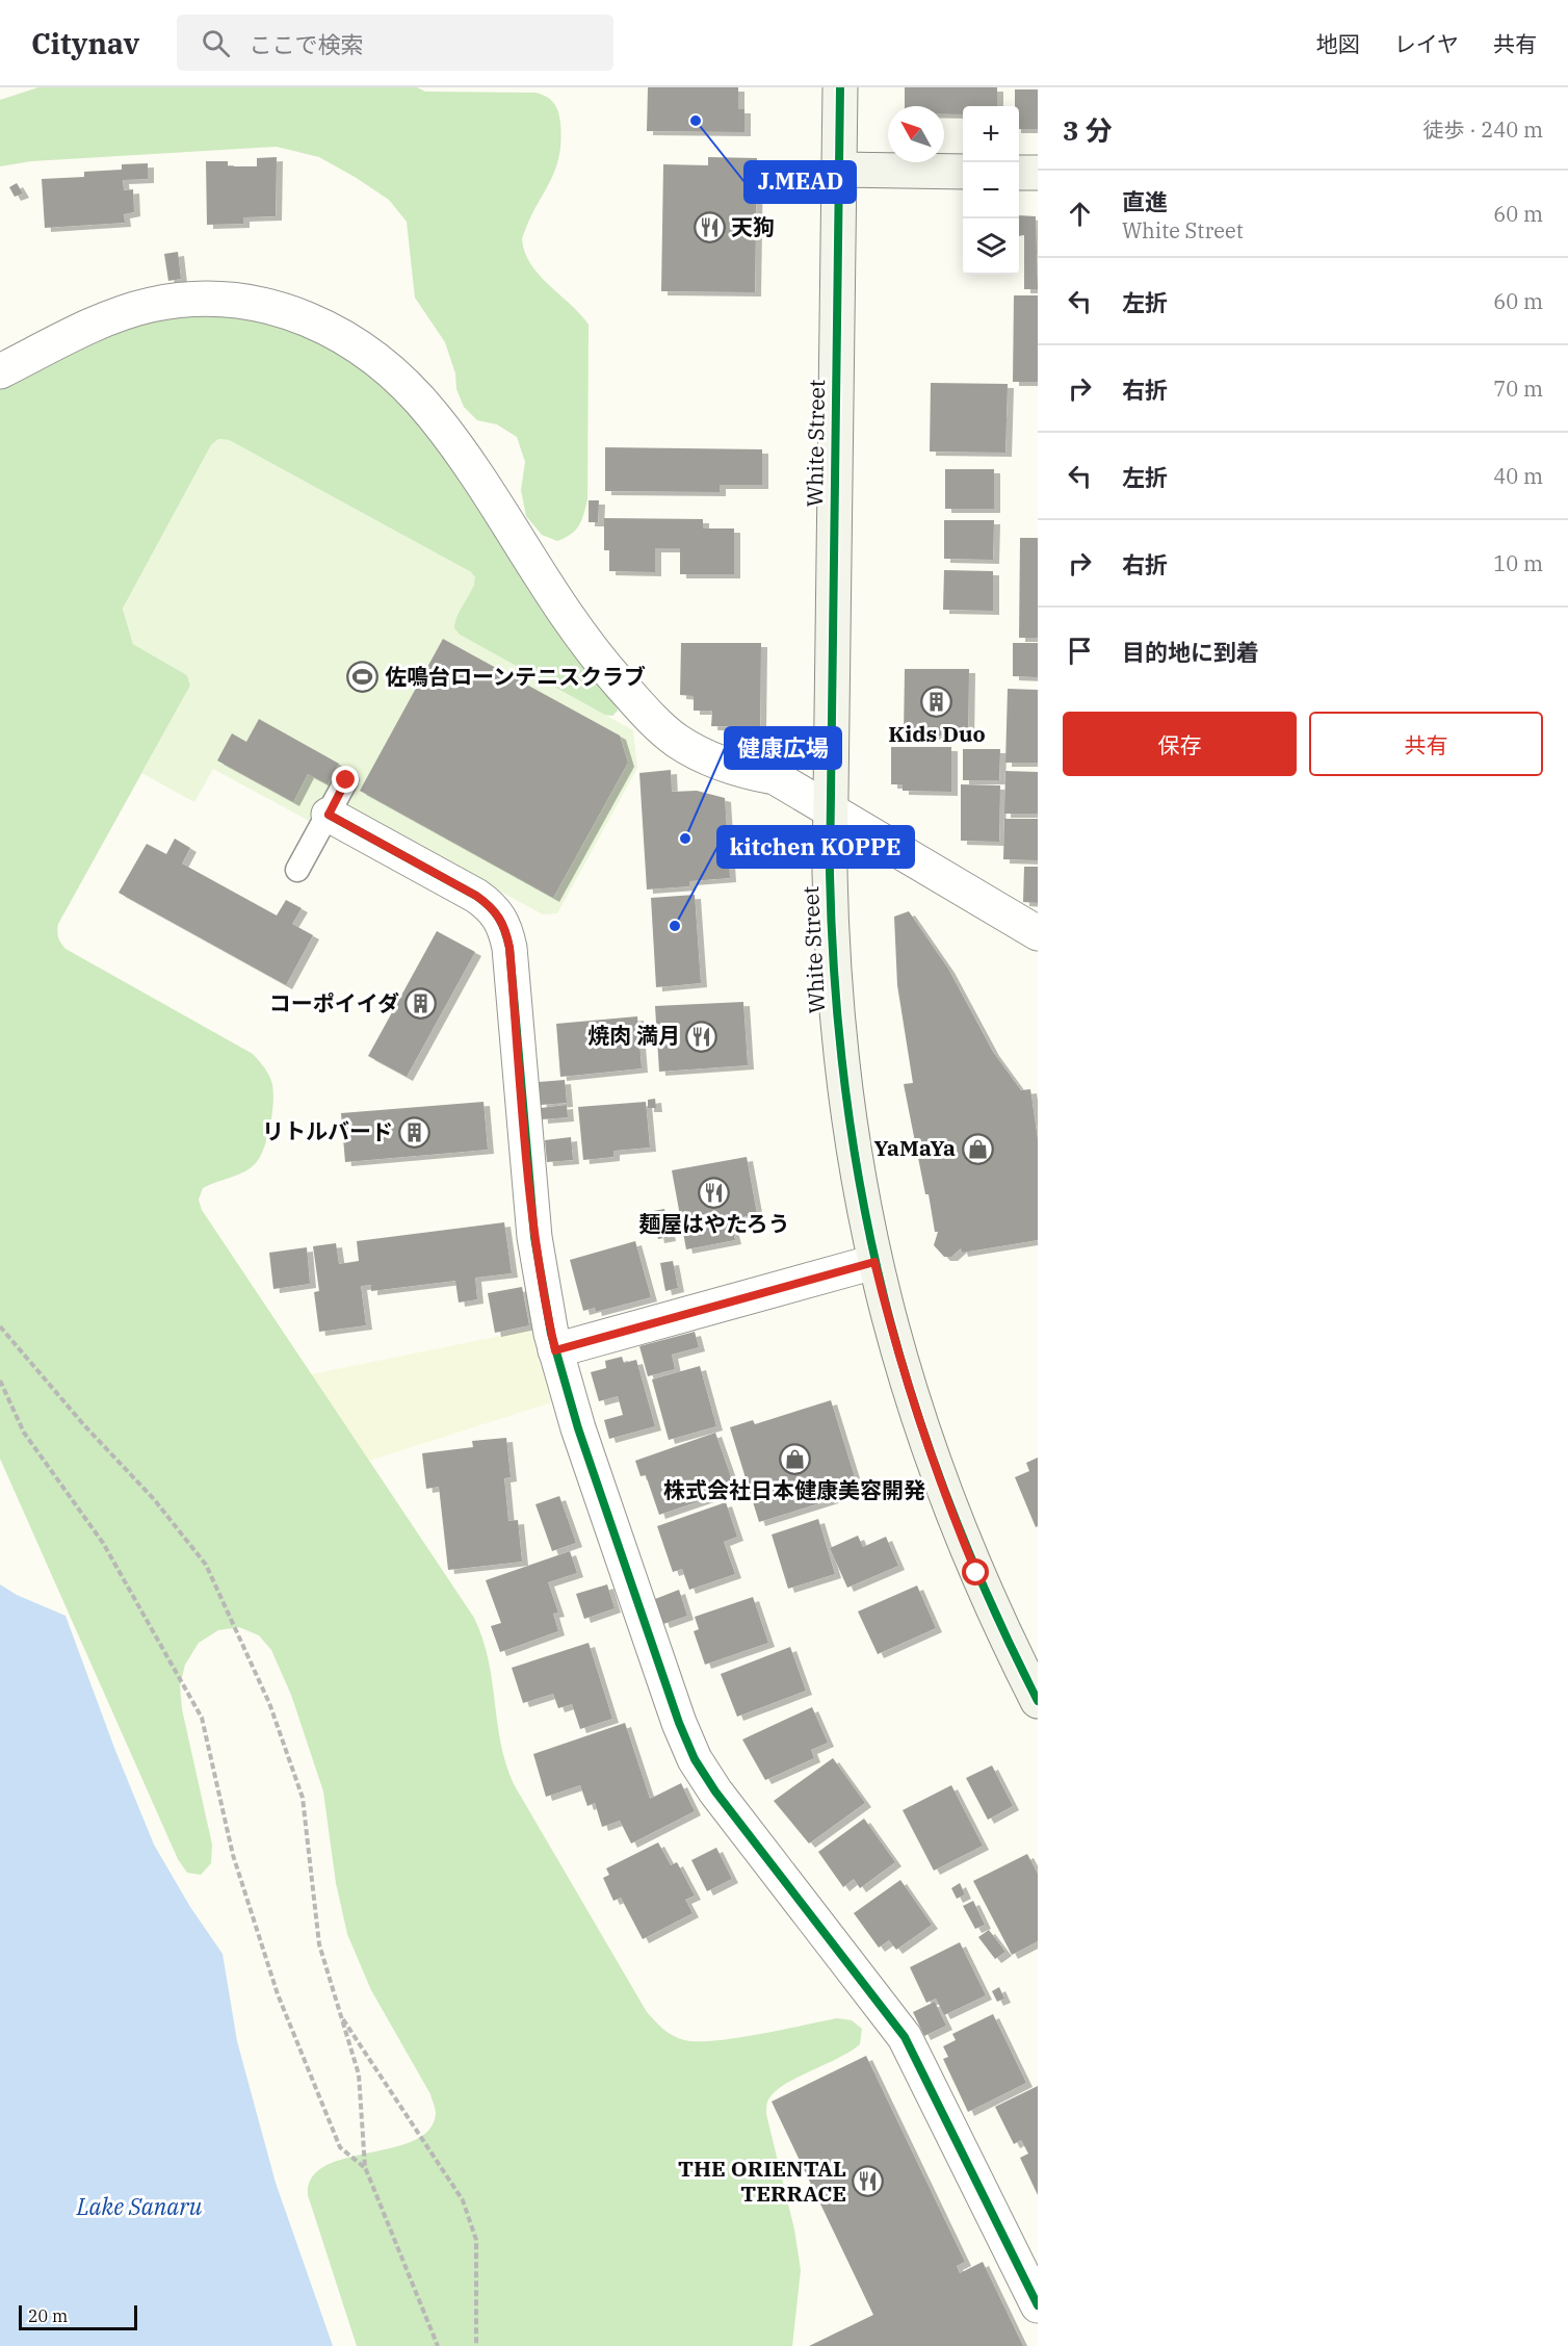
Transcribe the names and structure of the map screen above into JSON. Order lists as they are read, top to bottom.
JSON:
{
  "streets": {
    "street": ["White Street"]
  },
  "water": ["Lake Sanaru"],
  "places": {
    "other": ["J.MEAD", "健康広場", "kitchen KOPPE"],
    "restaurant": [
      "天狗",
      "焼肉 満月",
      "麺屋はやたろう",
      "THE ORIENTAL TERRACE"
    ],
    "sports": ["佐鳴台ローンテニスクラブ"],
    "building": ["Kids Duo", "コーポイイダ", "リトルバード"],
    "shop": ["YaMaYa", "株式会社日本健康美容開発"]
  },
  "scale_bar": "20 m",
  "north": "top left",
  "page": {
    "header": "Citynav",
    "search": "ここで検索",
    "nav": ["地図", "レイヤ", "共有"],
    "heading": ["3 分", "徒歩 · 240 m"],
    "map_buttons": ["+", "−"],
    "list": [
      ["直進", "White Street", "60 m"],
      ["左折", "60 m"],
      ["右折", "70 m"],
      ["左折", "40 m"],
      ["右折", "10 m"],
      "目的地に到着"
    ],
    "buttons": ["保存", "共有"],
    "scale": "20 m"
  }
}
